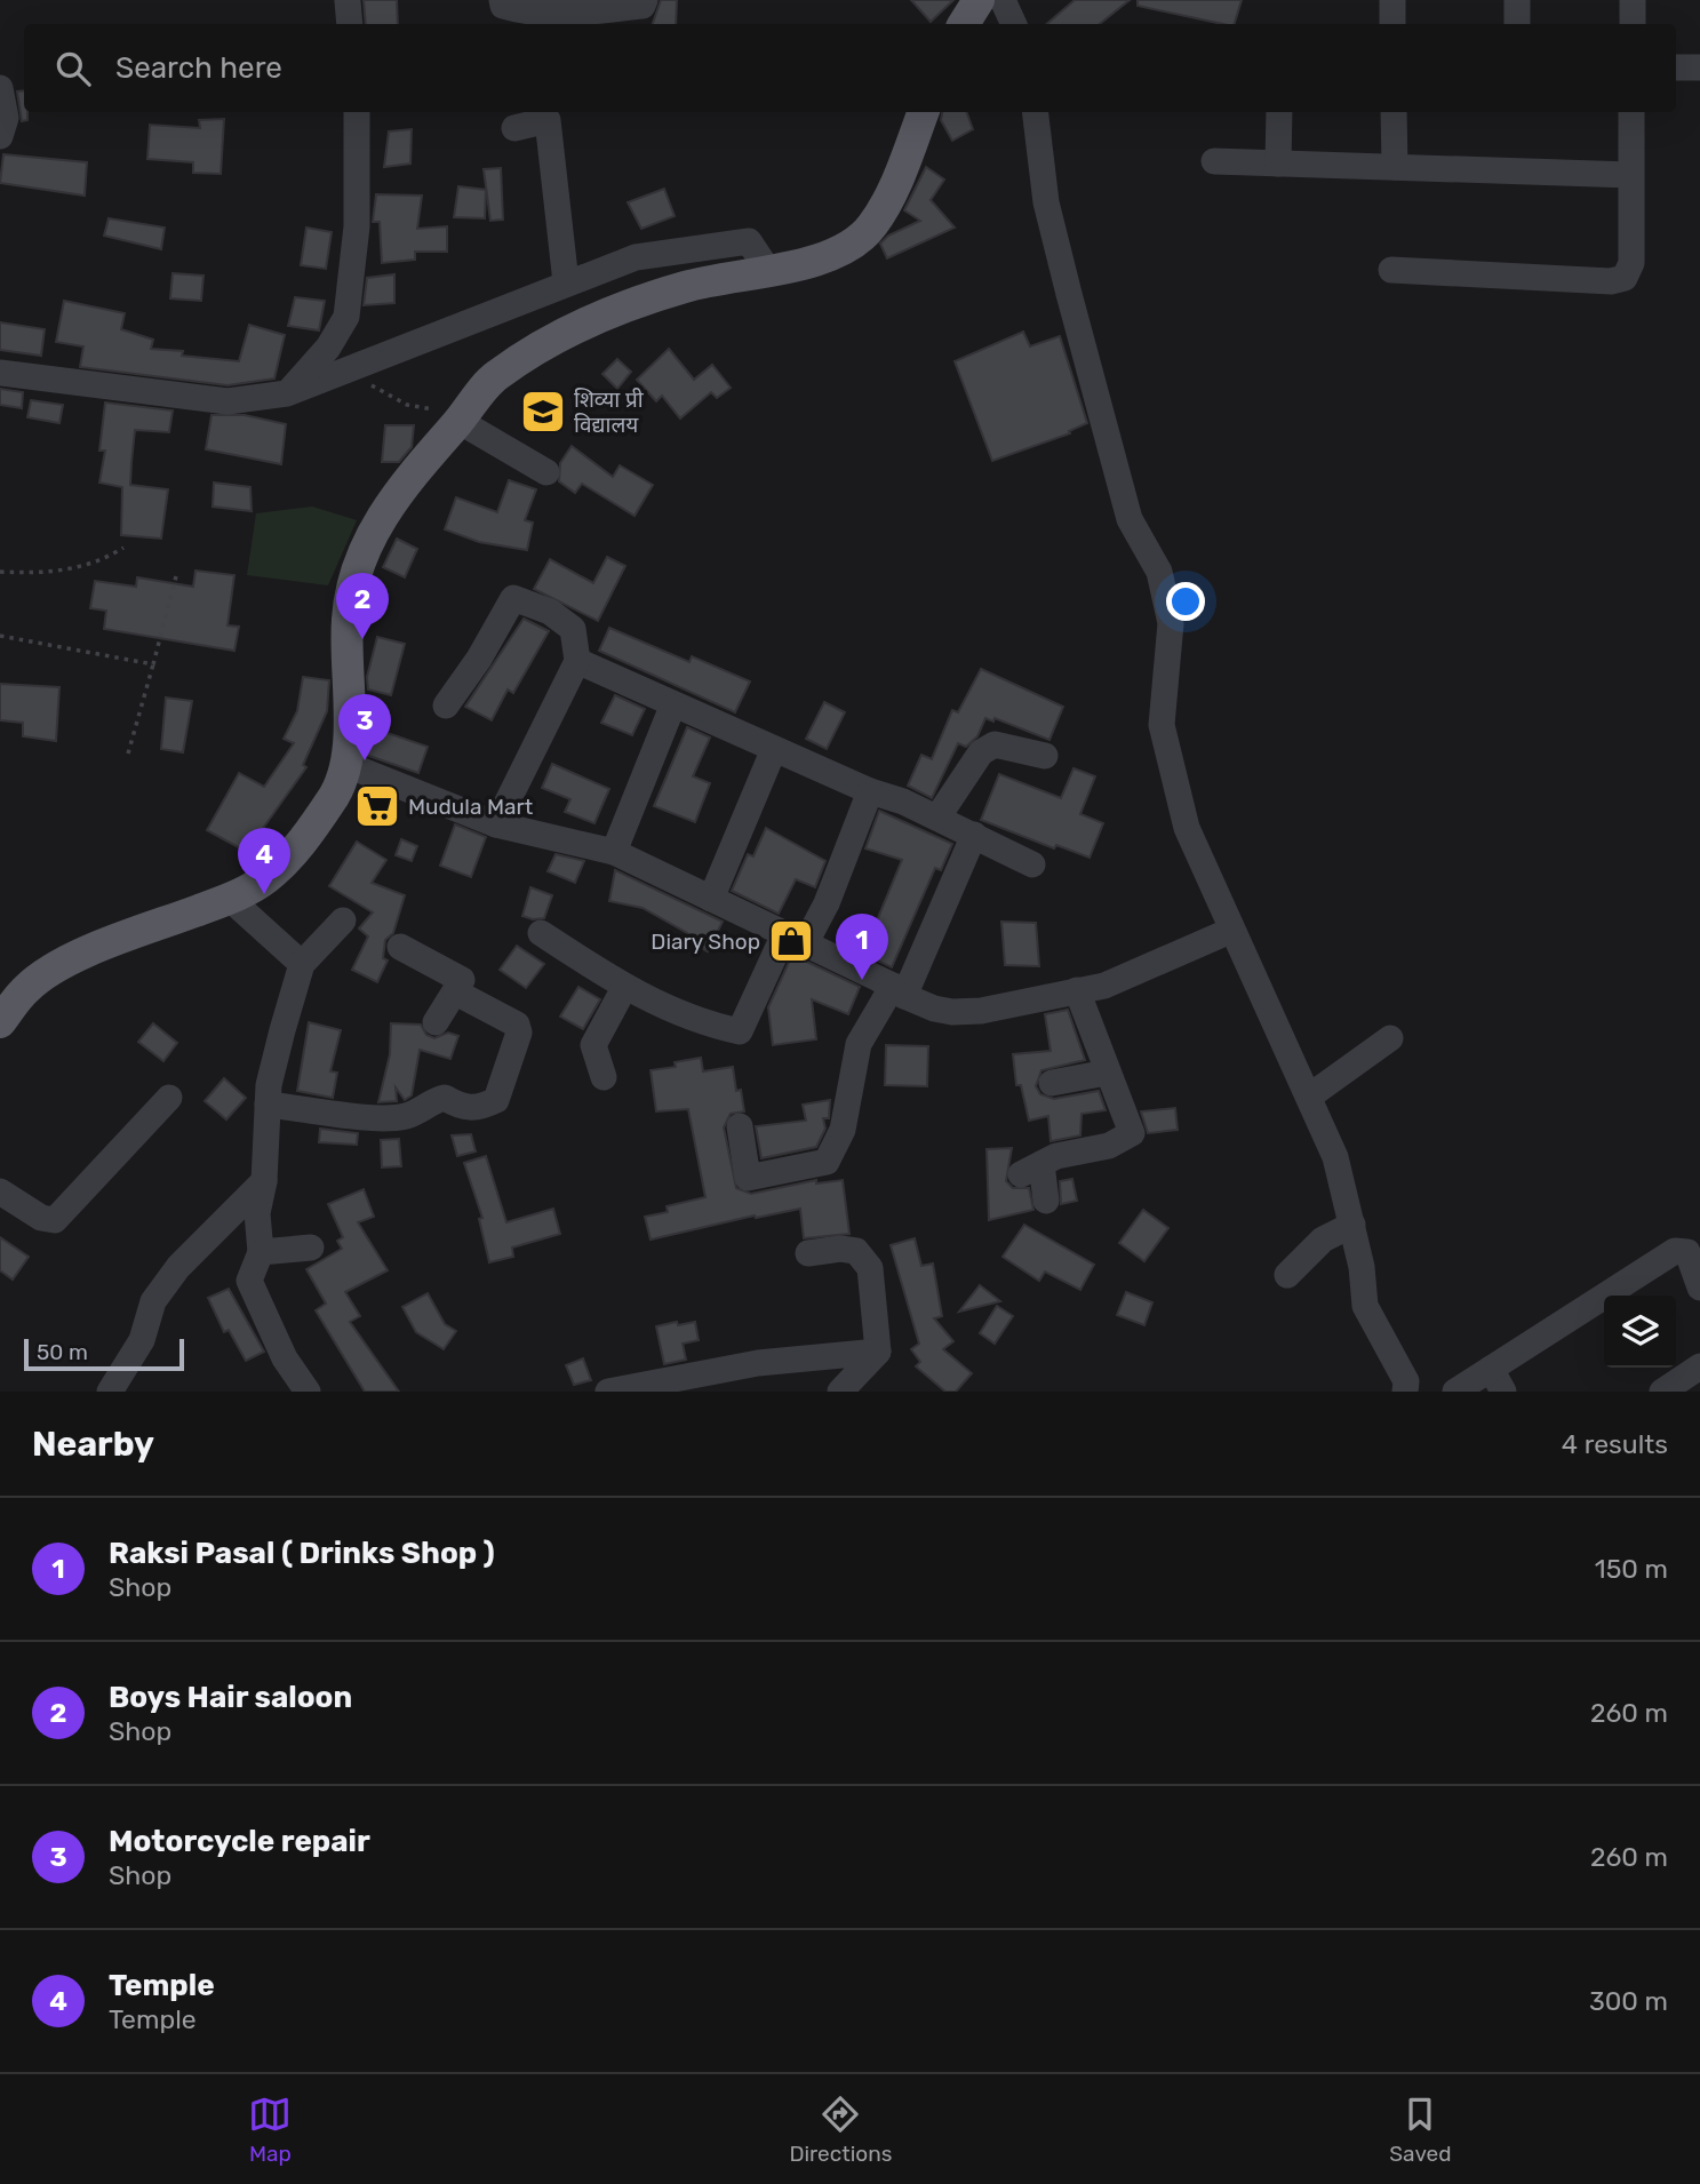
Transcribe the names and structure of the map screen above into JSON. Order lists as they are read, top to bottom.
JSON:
{
  "places": {
    "school or university": ["शिव्या प्री विद्यालय"],
    "supermarket": ["Mudula Mart"],
    "shop": ["Diary Shop"]
  },
  "scale_bar": "50 m",
  "page": {
    "search": "Search here",
    "pins": [
      "2",
      "3",
      "4",
      "1"
    ],
    "scale": "50 m",
    "heading": ["Nearby", "4 results"],
    "list": [
      {
        "mark": "1",
        "name": "Raksi Pasal ( Drinks Shop )",
        "note": "Shop",
        "value": "150 m"
      },
      {
        "mark": "2",
        "name": "Boys Hair saloon",
        "note": "Shop",
        "value": "260 m"
      },
      {
        "mark": "3",
        "name": "Motorcycle repair",
        "note": "Shop",
        "value": "260 m"
      },
      {
        "mark": "4",
        "name": "Temple",
        "note": "Temple",
        "value": "300 m"
      }
    ],
    "nav": ["Map", "Directions", "Saved"]
  }
}
